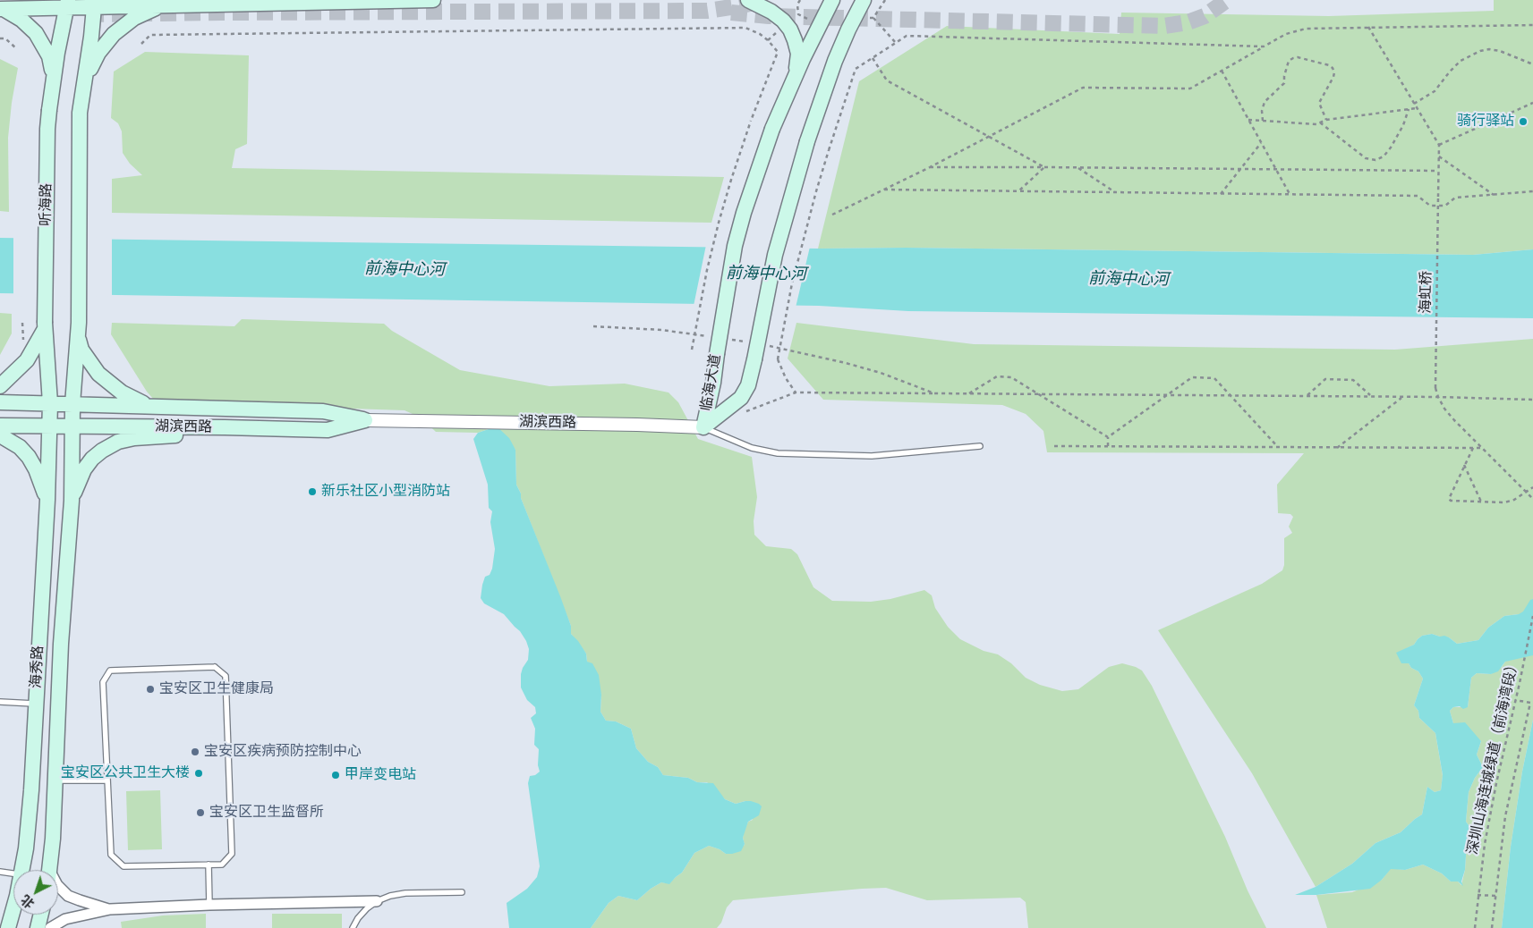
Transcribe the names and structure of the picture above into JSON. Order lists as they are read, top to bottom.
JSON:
{
  "streets": {
    "main road": [
      "听海路",
      "临海大道",
      "湖滨西路",
      "海秀路"
    ],
    "path": ["海虹桥", "深圳山海连城绿道（前海湾段）"]
  },
  "crossings": [
    ["听海路", "湖滨西路"],
    ["听海路", "海秀路"],
    ["临海大道", "湖滨西路"],
    ["湖滨西路", "海秀路"]
  ],
  "water": ["前海中心河"],
  "places": [
    "骑行驿站",
    "新乐社区小型消防站",
    "宝安区卫生健康局",
    "宝安区疾病预防控制中心",
    "宝安区公共卫生大楼",
    "甲岸变电站",
    "宝安区卫生监督所"
  ],
  "north": "bottom left"
}
